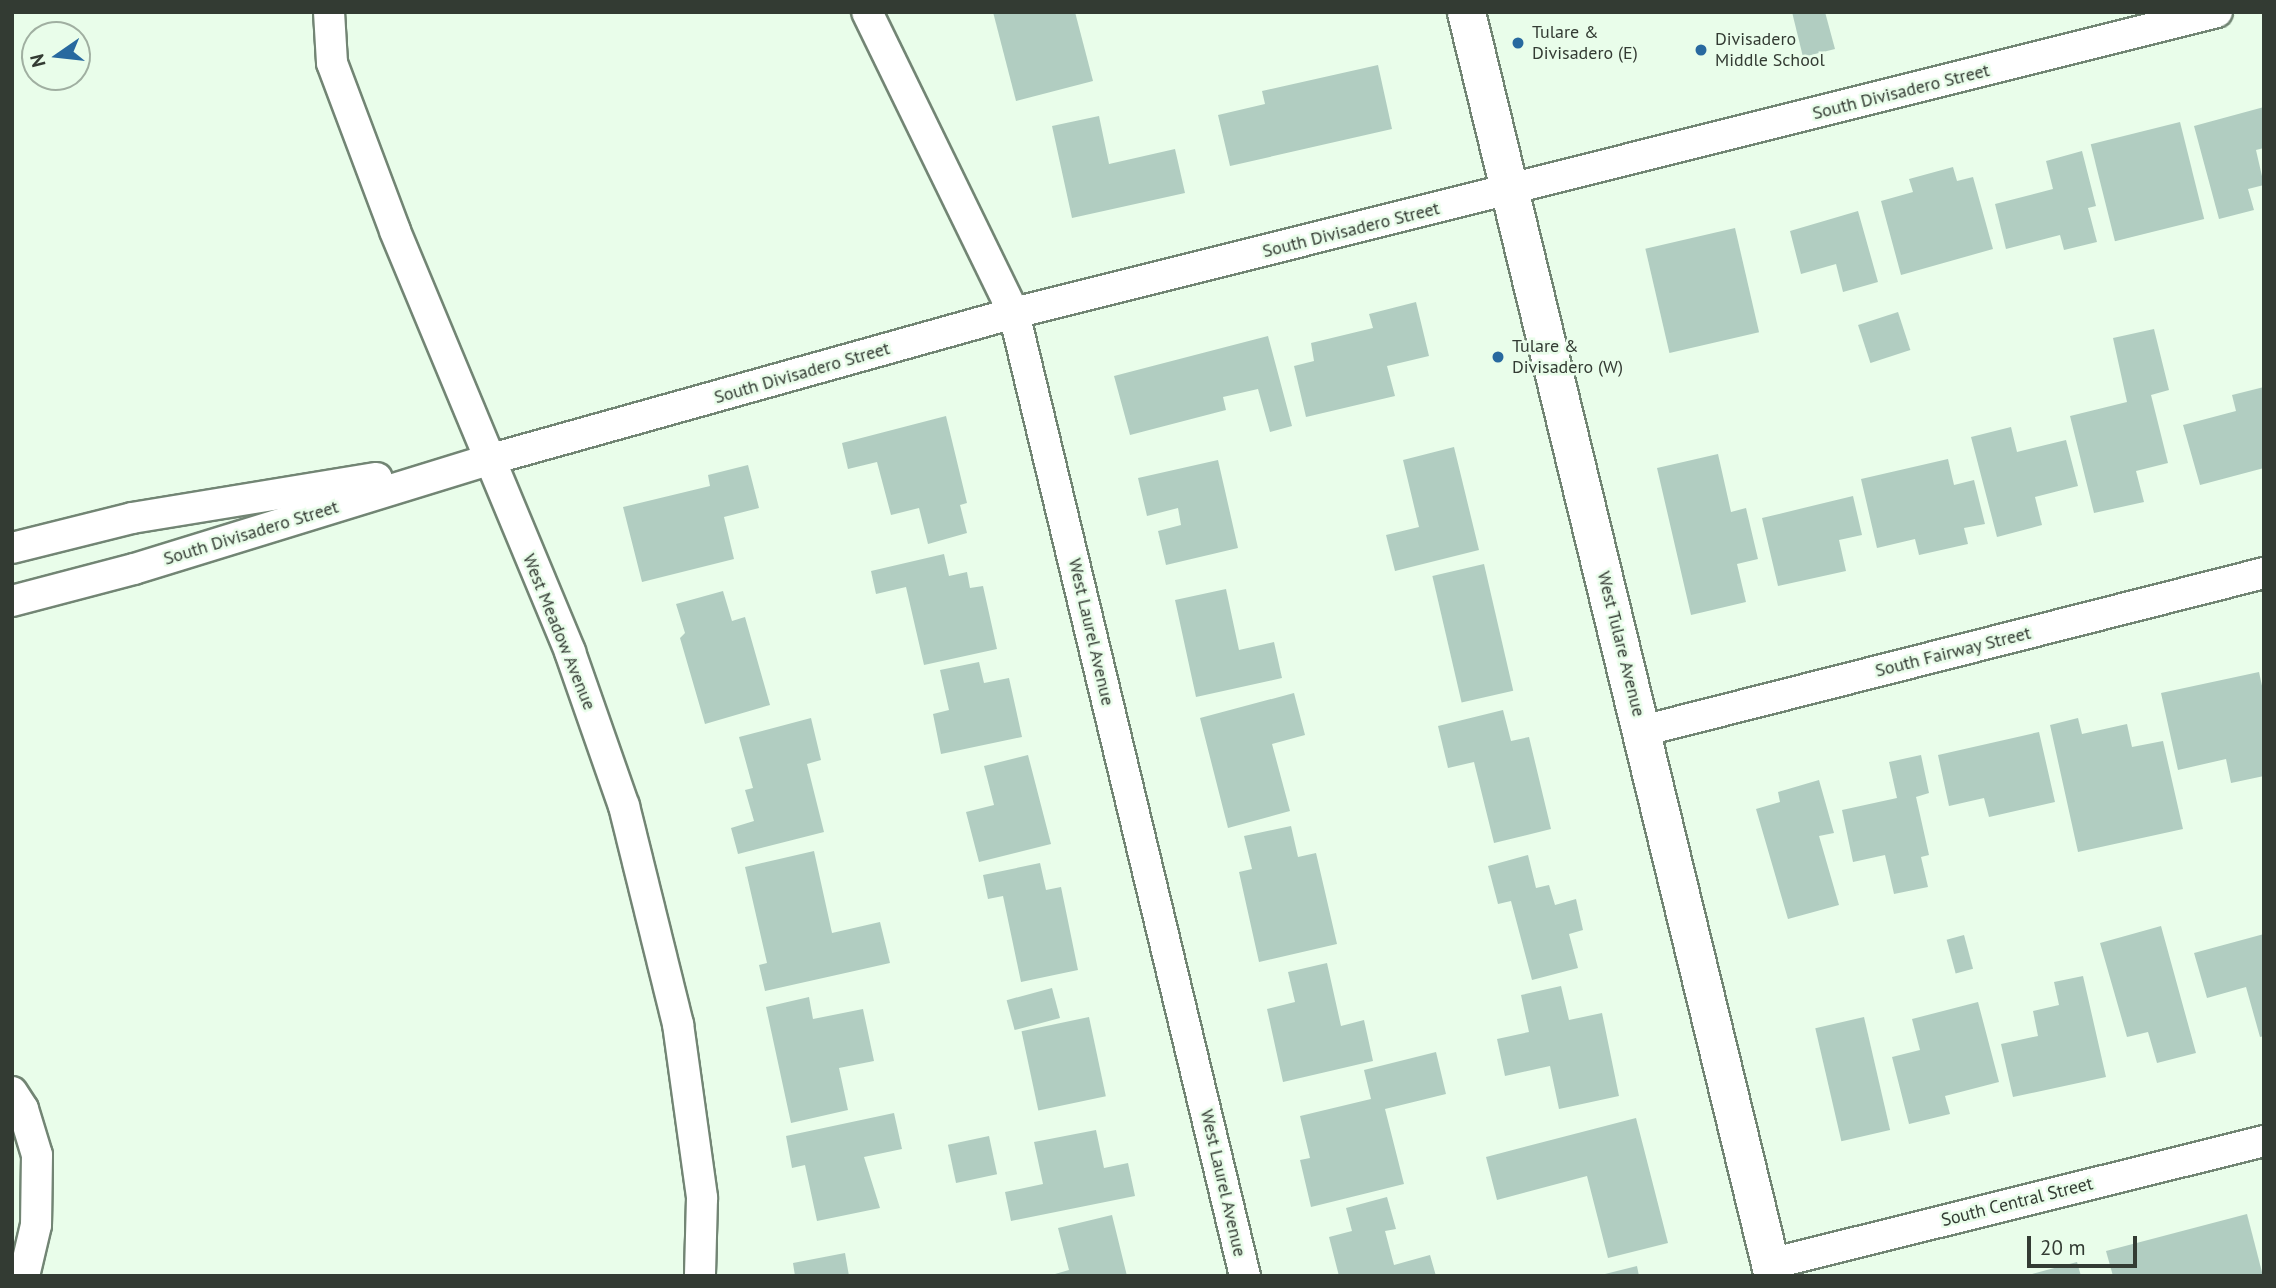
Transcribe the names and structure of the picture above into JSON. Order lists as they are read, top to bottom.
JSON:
{
  "streets": {
    "street": [
      "South Divisadero Street",
      "West Meadow Avenue",
      "West Laurel Avenue",
      "West Tulare Avenue",
      "South Fairway Street",
      "South Central Street"
    ]
  },
  "crossings": [
    ["South Divisadero Street", "West Meadow Avenue"],
    ["South Divisadero Street", "West Laurel Avenue"],
    ["South Divisadero Street", "West Tulare Avenue"],
    ["West Tulare Avenue", "South Fairway Street"],
    ["West Tulare Avenue", "South Central Street"]
  ],
  "places": ["Tulare & Divisadero (E)", "Divisadero Middle School", "Tulare & Divisadero (W)"],
  "scale_bar": "20 m",
  "north": "left"
}
